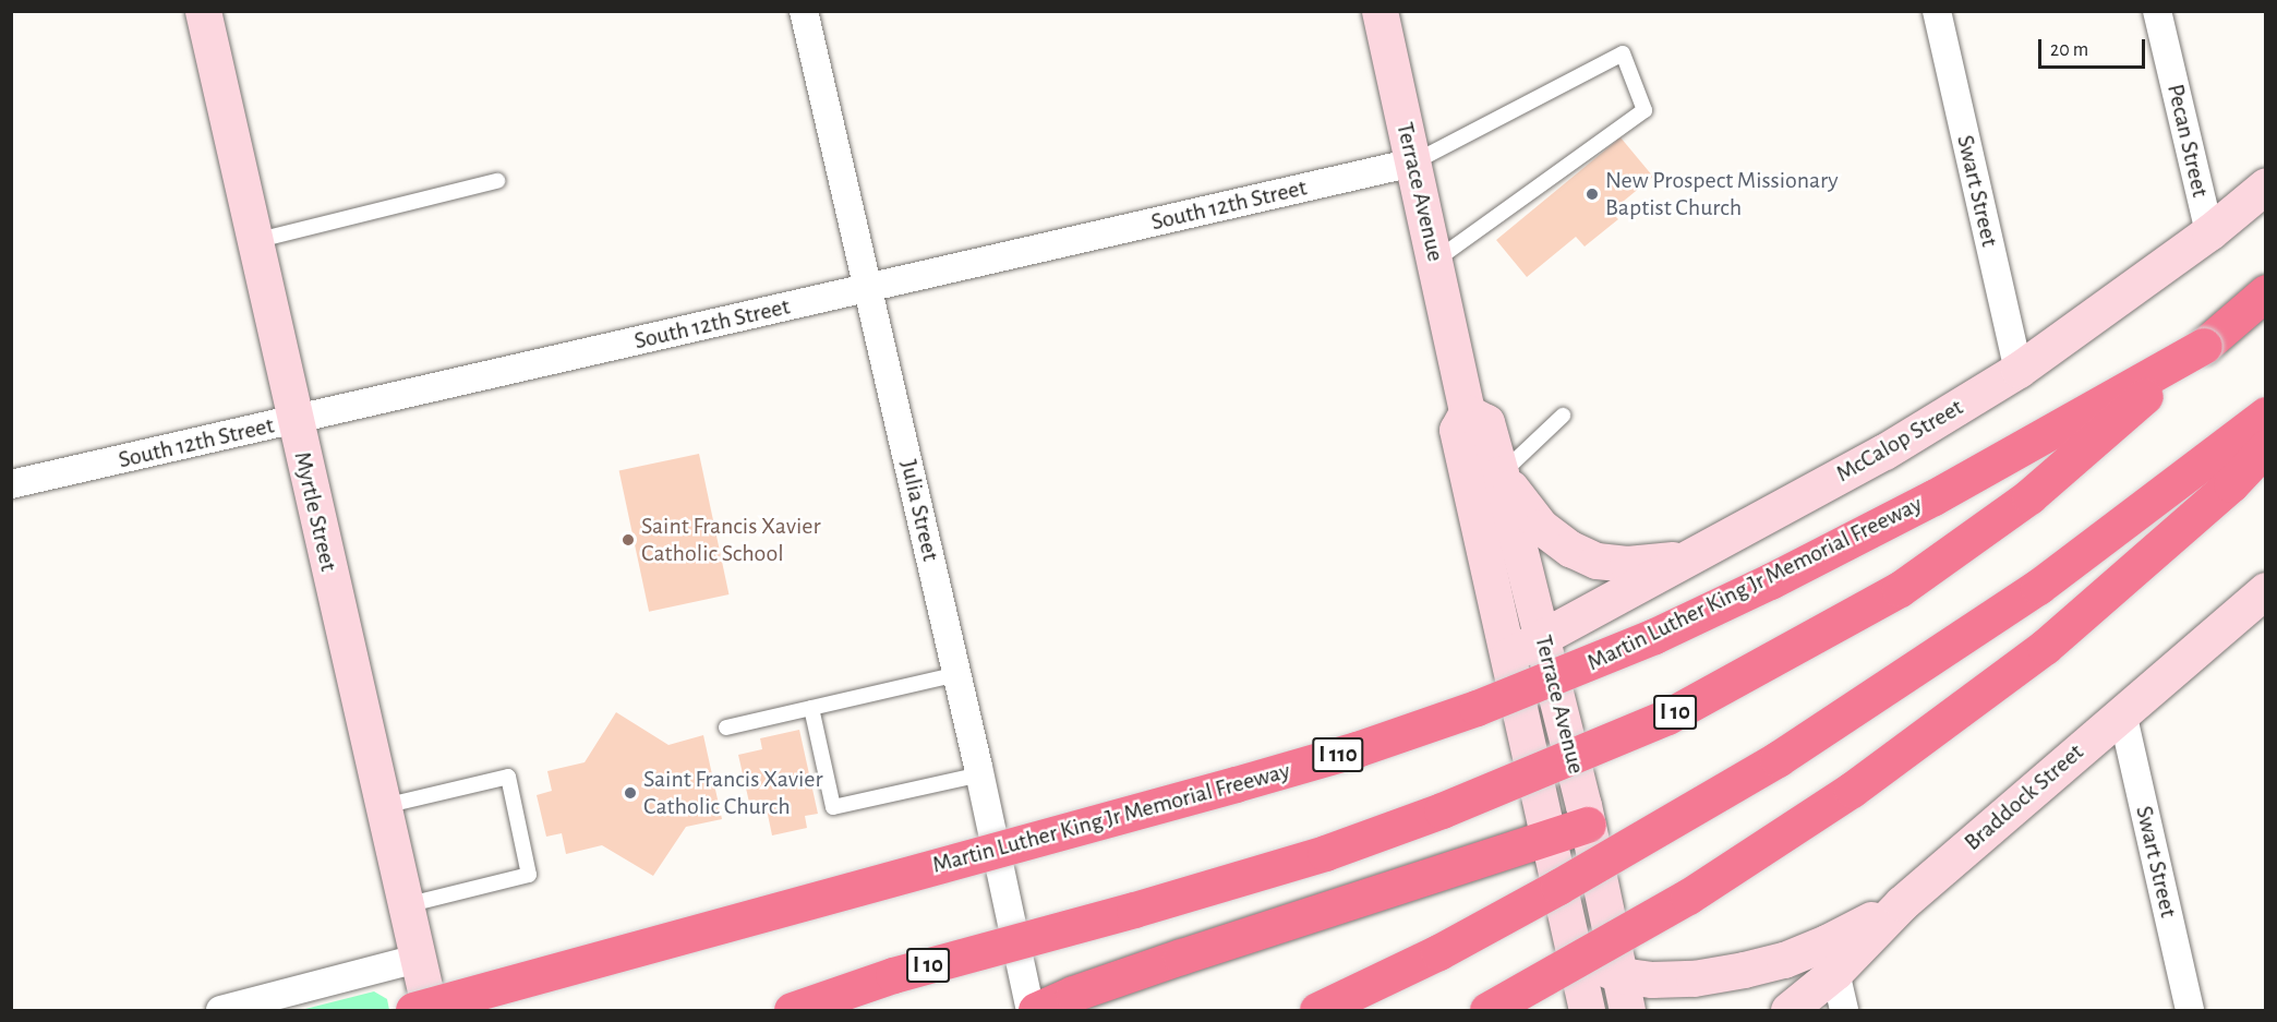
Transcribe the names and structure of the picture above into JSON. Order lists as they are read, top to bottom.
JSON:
{
  "streets": {
    "highway": ["Martin Luther King Jr Memorial Freeway", "I 10", "I 110"],
    "street": [
      "Pecan Street",
      "Swart Street",
      "Terrace Avenue",
      "South 12th Street",
      "McCalop Street",
      "Julia Street",
      "Myrtle Street",
      "Braddock Street"
    ]
  },
  "crossings": [
    ["Pecan Street", "McCalop Street"],
    ["Swart Street", "McCalop Street"],
    ["Swart Street", "Braddock Street"],
    ["Terrace Avenue", "South 12th Street"],
    ["Terrace Avenue", "McCalop Street"],
    ["South 12th Street", "Julia Street"],
    ["South 12th Street", "Myrtle Street"],
    ["Martin Luther King Jr Memorial Freeway", "I 10"]
  ],
  "places": ["New Prospect Missionary Baptist Church", "Saint Francis Xavier Catholic School", "Saint Francis Xavier Catholic Church"],
  "scale_bar": "20 m"
}
